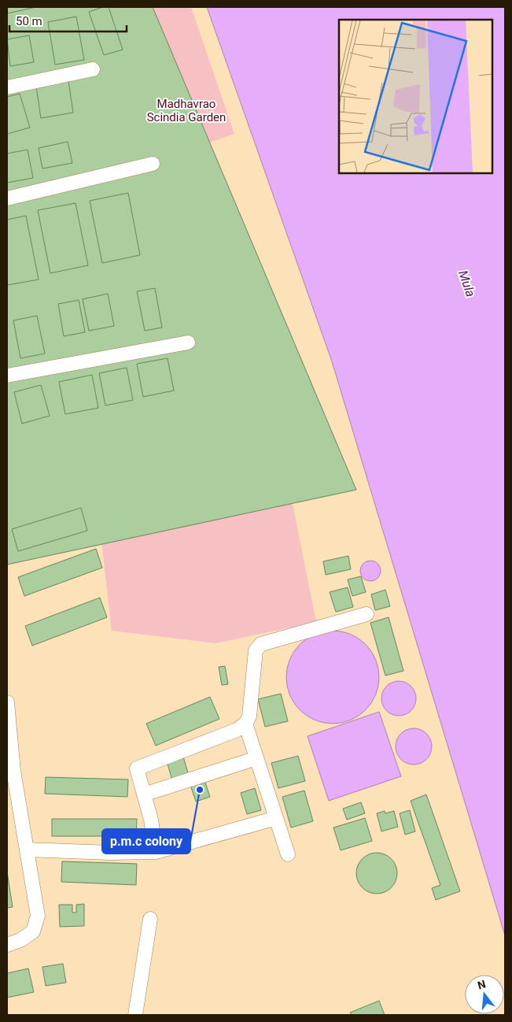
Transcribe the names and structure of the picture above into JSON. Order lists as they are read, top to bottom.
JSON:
{
  "water": ["Mula"],
  "parks": ["Madhavrao Scindia Garden"],
  "places": ["p.m.c colony"],
  "scale_bar": "50 m",
  "north": "top"
}
